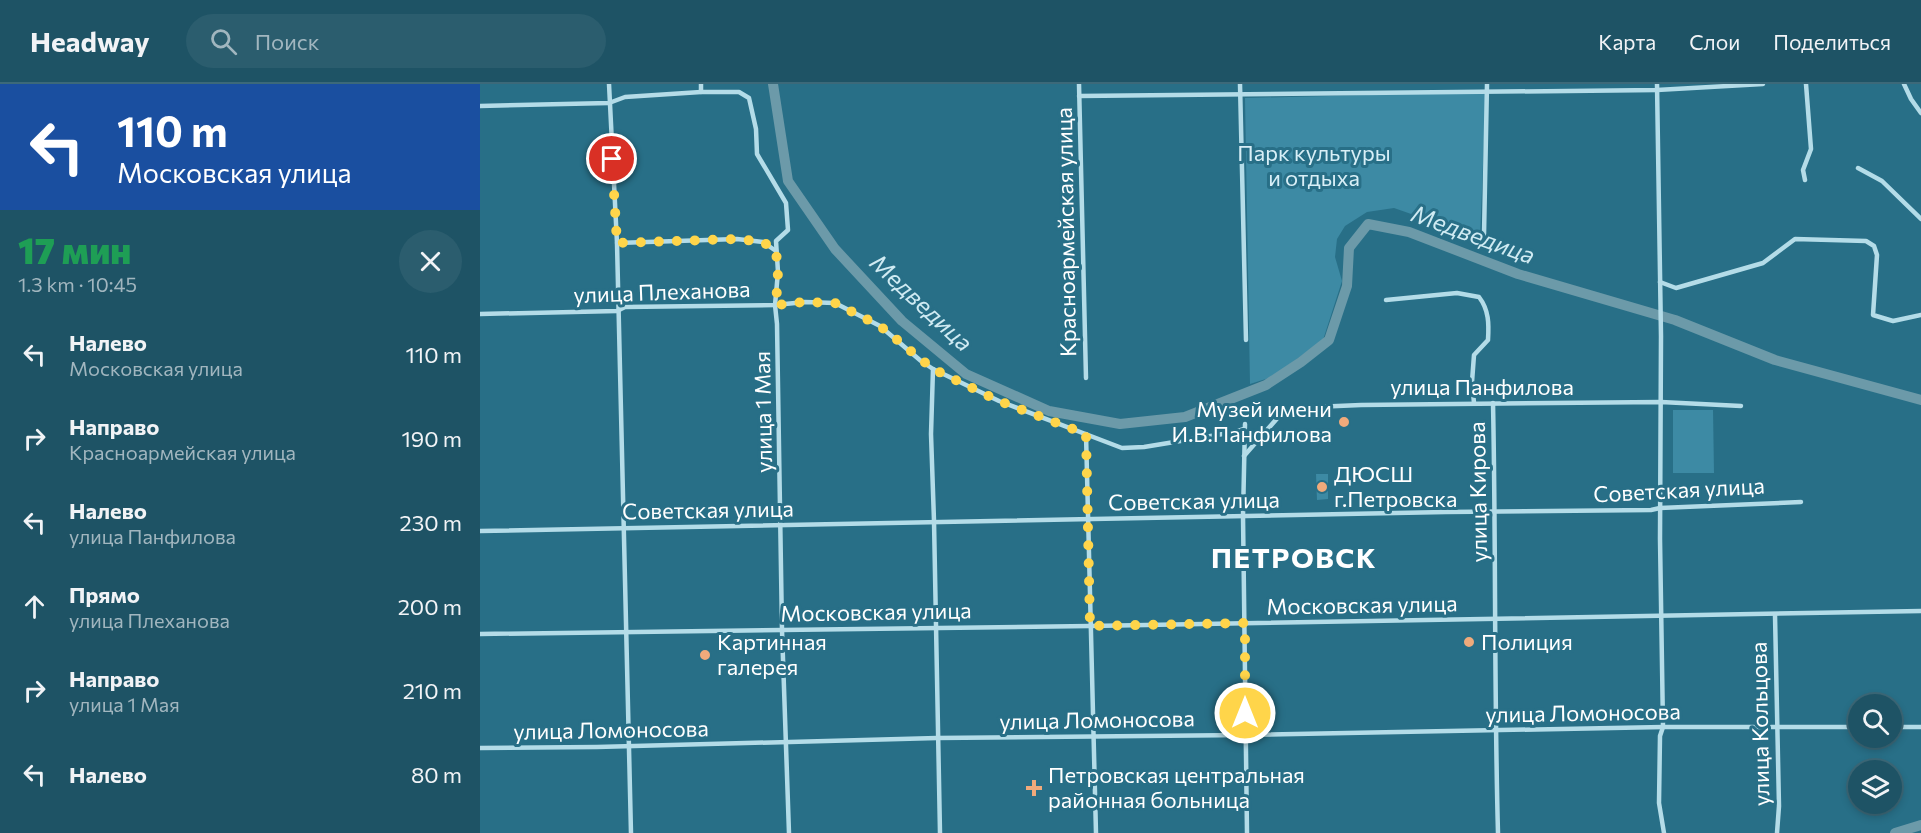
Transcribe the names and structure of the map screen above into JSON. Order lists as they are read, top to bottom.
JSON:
{
  "streets": {
    "street": [
      "Красноармейская улица",
      "улица Плеханова",
      "улица Панфилова",
      "улица 1 Мая",
      "Советская улица",
      "улица Кирова",
      "Московская улица",
      "улица Ломоносова",
      "улица Кольцова"
    ]
  },
  "crossings": [
    ["улица Плеханова", "улица 1 Мая"],
    ["улица Панфилова", "улица Кирова"],
    ["улица 1 Мая", "Советская улица"],
    ["улица 1 Мая", "Московская улица"],
    ["улица 1 Мая", "улица Ломоносова"],
    ["Советская улица", "улица Кирова"],
    ["улица Кирова", "Московская улица"],
    ["улица Кирова", "улица Ломоносова"],
    ["Московская улица", "улица Кольцова"],
    ["улица Ломоносова", "улица Кольцова"]
  ],
  "districts": ["ПЕТРОВСК"],
  "water": ["Медведица"],
  "parks": ["Парк культуры и отдыха"],
  "places": {
    "other": [
      "Музей имени И.В.Панфилова",
      "ДЮСШ г.Петровска",
      "Полиция",
      "Картинная галерея"
    ],
    "health": ["Петровская центральная районная больница"]
  },
  "page": {
    "header": "Headway",
    "search": "Поиск",
    "nav": ["Карта", "Слои", "Поделиться"],
    "turn": ["110 m", "Московская улица"],
    "heading": ["17 мин", "1.3 km · 10:45"],
    "list": [
      {
        "name": "Налево",
        "note": "Московская улица",
        "value": "110 m"
      },
      {
        "name": "Направо",
        "note": "Красноармейская улица",
        "value": "190 m"
      },
      {
        "name": "Налево",
        "note": "улица Панфилова",
        "value": "230 m"
      },
      {
        "name": "Прямо",
        "note": "улица Плеханова",
        "value": "200 m"
      },
      {
        "name": "Направо",
        "note": "улица 1 Мая",
        "value": "210 m"
      },
      {
        "name": "Налево",
        "value": "80 m"
      }
    ]
  }
}
